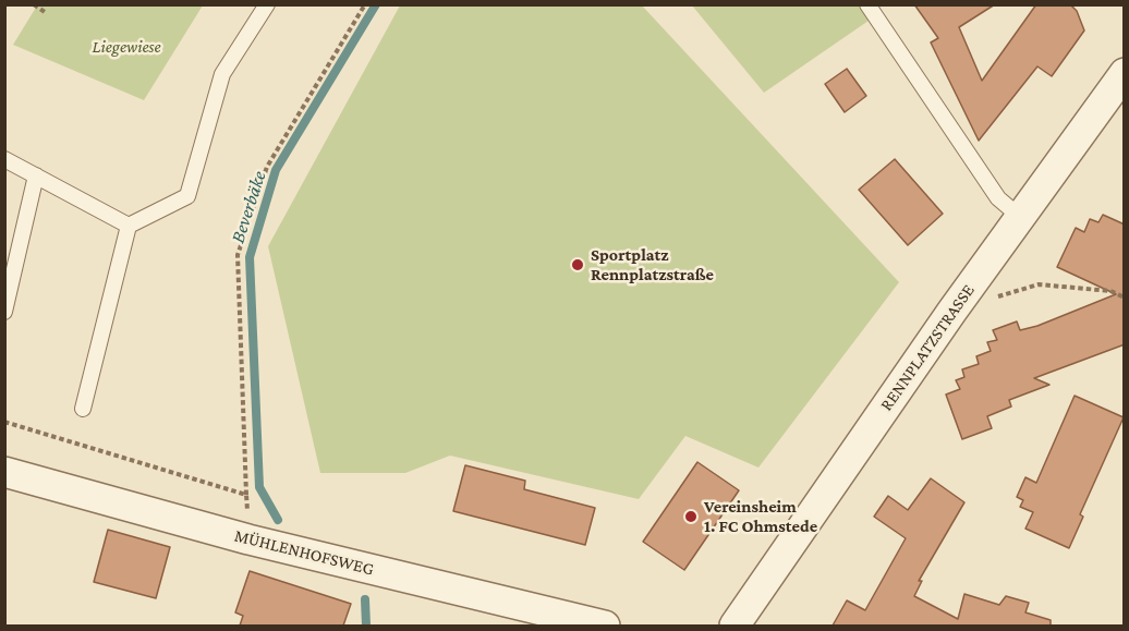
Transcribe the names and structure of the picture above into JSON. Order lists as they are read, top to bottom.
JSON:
{
  "streets": {
    "street": ["RENNPLATZSTRASSE", "MÜHLENHOFSWEG"]
  },
  "water": ["Beverbäke"],
  "parks": ["Liegewiese"],
  "places": ["Sportplatz Rennplatzstraße", "Vereinsheim 1. FC Ohmstede"]
}
